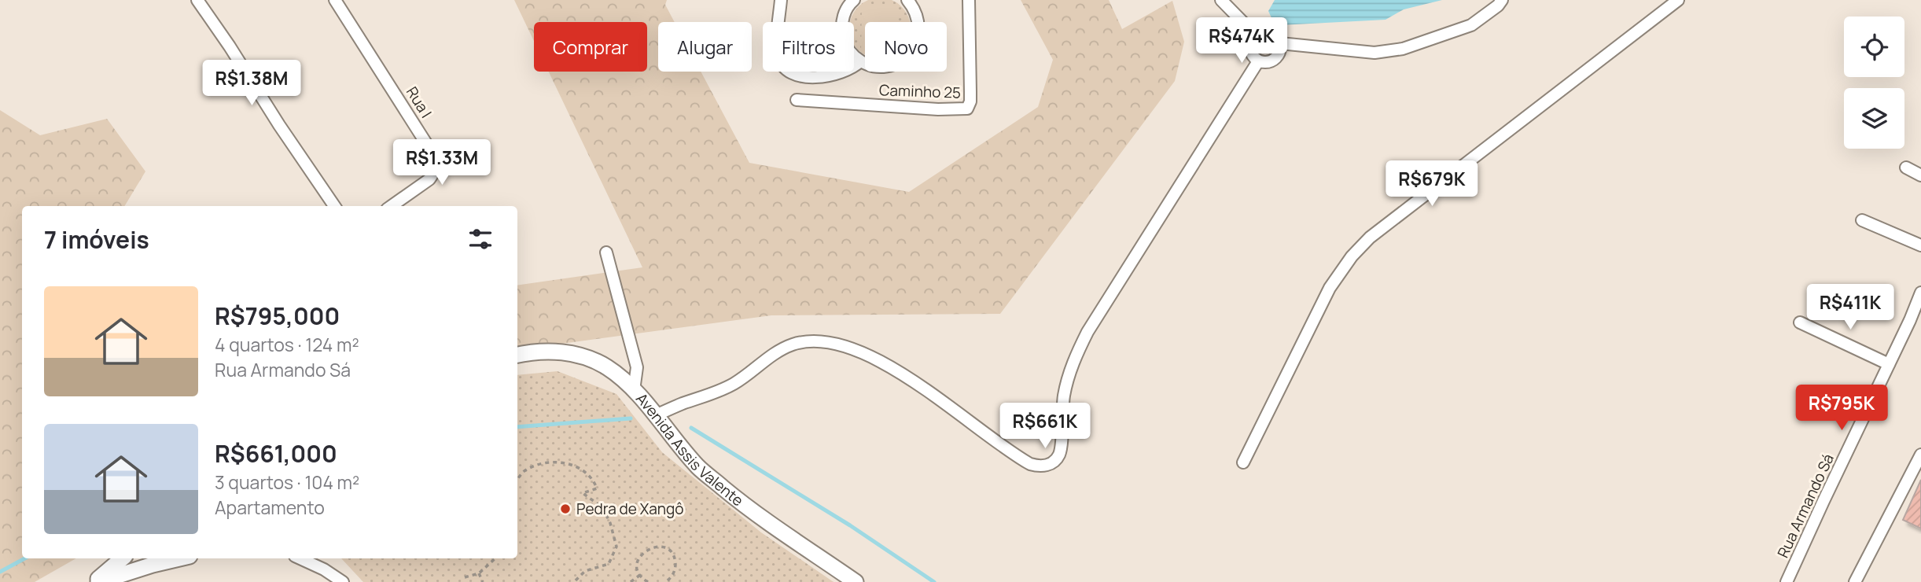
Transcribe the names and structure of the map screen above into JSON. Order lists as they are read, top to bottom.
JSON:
{
  "streets": {
    "main road": ["Avenida Assis Valente"],
    "street": ["Caminho 25", "Rua I", "Rua Armando Sá"]
  },
  "places": ["Pedra de Xangô"],
  "page": {
    "price": [
      "R$474K",
      "R$1.38M",
      "R$1.33M",
      "R$679K",
      "R$411K",
      "R$795K",
      "R$661K"
    ],
    "chip": [
      "Comprar",
      "Alugar",
      "Filtros",
      "Novo"
    ],
    "heading": "7 imóveis",
    "list": [
      {
        "name": "R$795,000",
        "note": "4 quartos · 124 m² · Rua Armando Sá"
      },
      {
        "name": "R$661,000",
        "note": "3 quartos · 104 m² · Apartamento"
      }
    ]
  }
}
